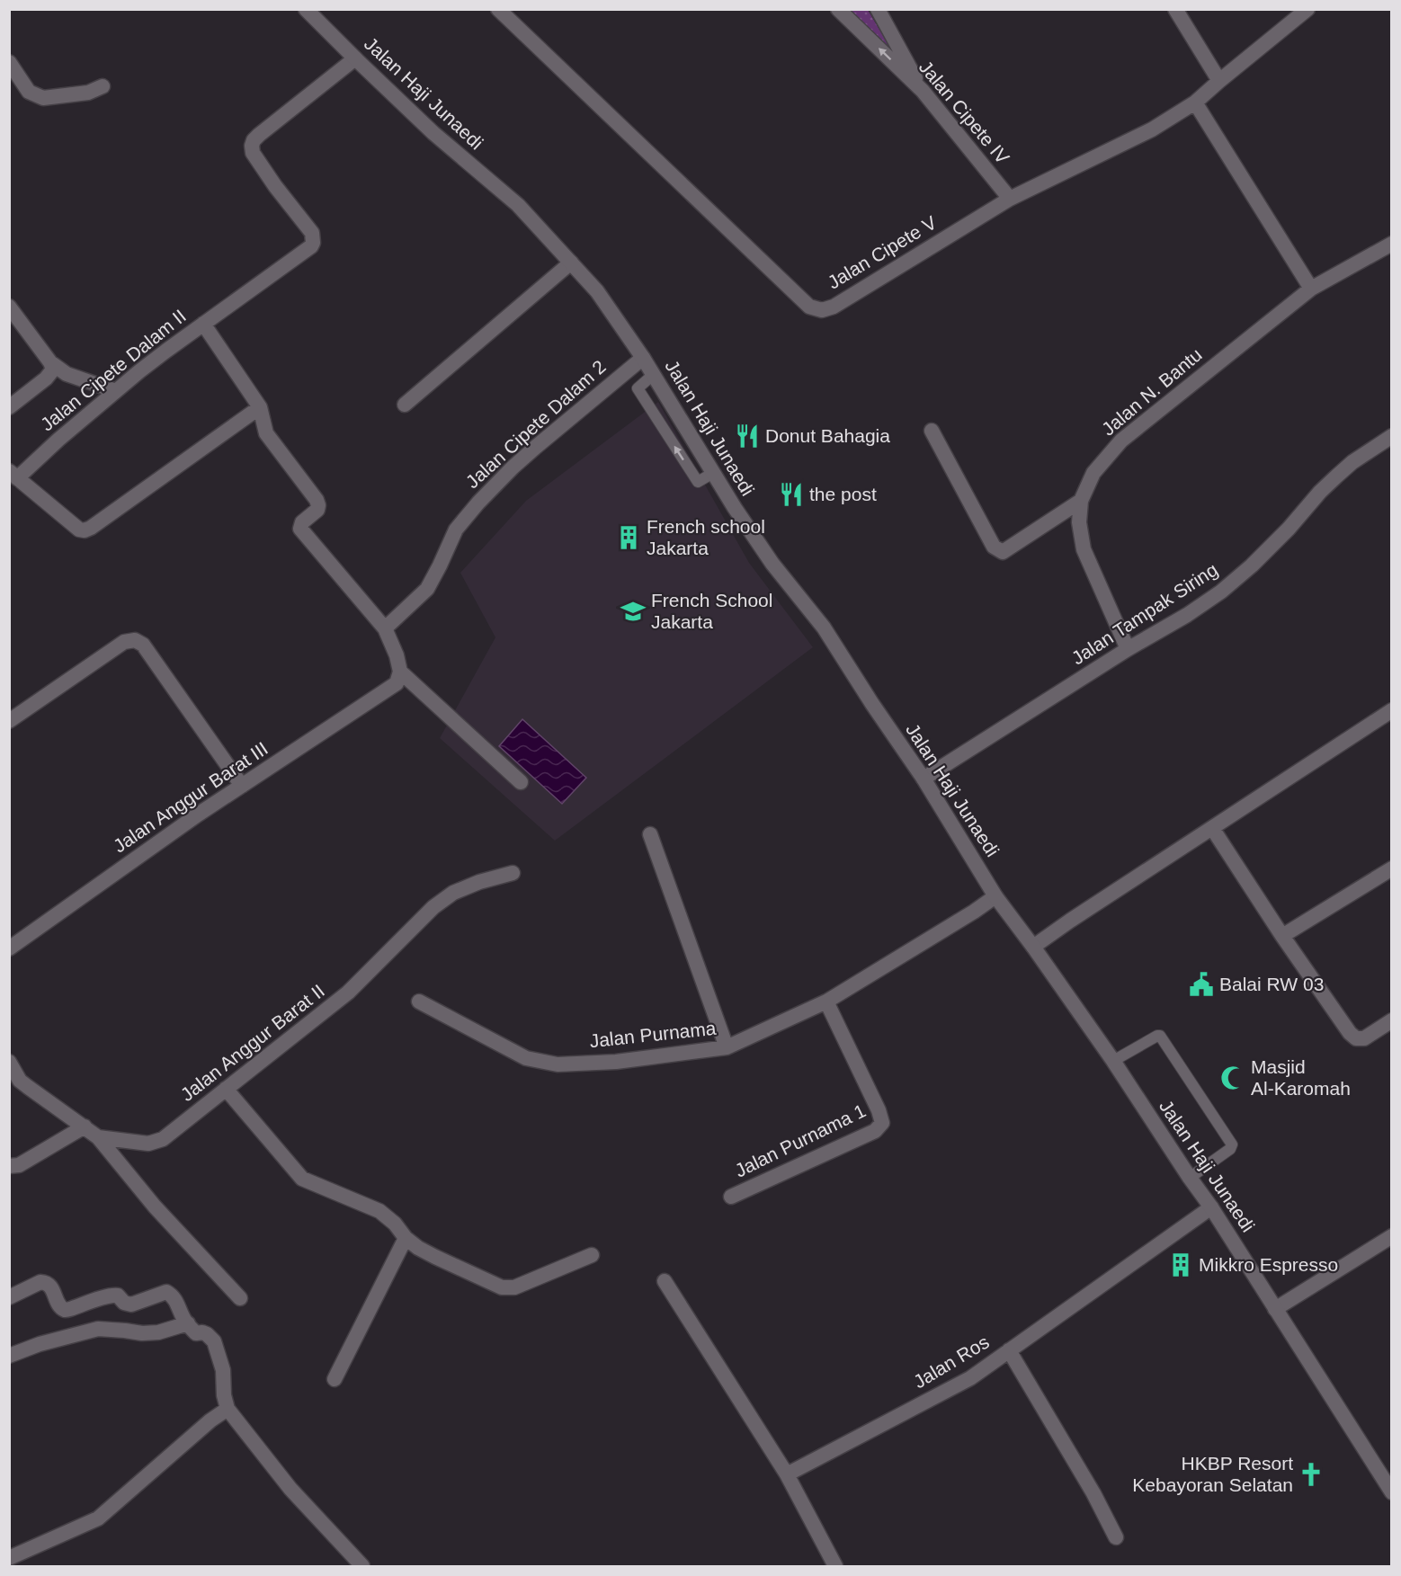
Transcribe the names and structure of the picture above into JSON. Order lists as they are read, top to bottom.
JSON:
{
  "streets": {
    "street": [
      "Jalan Haji Junaedi",
      "Jalan Cipete IV",
      "Jalan Cipete V",
      "Jalan Cipete Dalam II",
      "Jalan N. Bantu",
      "Jalan Cipete Dalam 2",
      "Jalan Tampak Siring",
      "Jalan Anggur Barat III",
      "Jalan Purnama",
      "Jalan Anggur Barat II",
      "Jalan Purnama 1",
      "Jalan Ros"
    ]
  },
  "crossings": [
    ["Jalan Haji Junaedi", "Jalan Cipete Dalam 2"],
    ["Jalan Haji Junaedi", "Jalan Tampak Siring"],
    ["Jalan Haji Junaedi", "Jalan Purnama"],
    ["Jalan Haji Junaedi", "Jalan Ros"],
    ["Jalan Cipete IV", "Jalan Cipete V"],
    ["Jalan Cipete Dalam II", "Jalan Cipete Dalam 2"],
    ["Jalan N. Bantu", "Jalan Tampak Siring"],
    ["Jalan Purnama", "Jalan Purnama 1"]
  ],
  "places": {
    "restaurant": ["Donut Bahagia", "the post"],
    "building": ["French school Jakarta", "Mikkro Espresso"],
    "school or university": ["French School Jakarta"],
    "public building": ["Balai RW 03"],
    "mosque": ["Masjid Al-Karomah"],
    "church": ["HKBP Resort Kebayoran Selatan"]
  }
}
